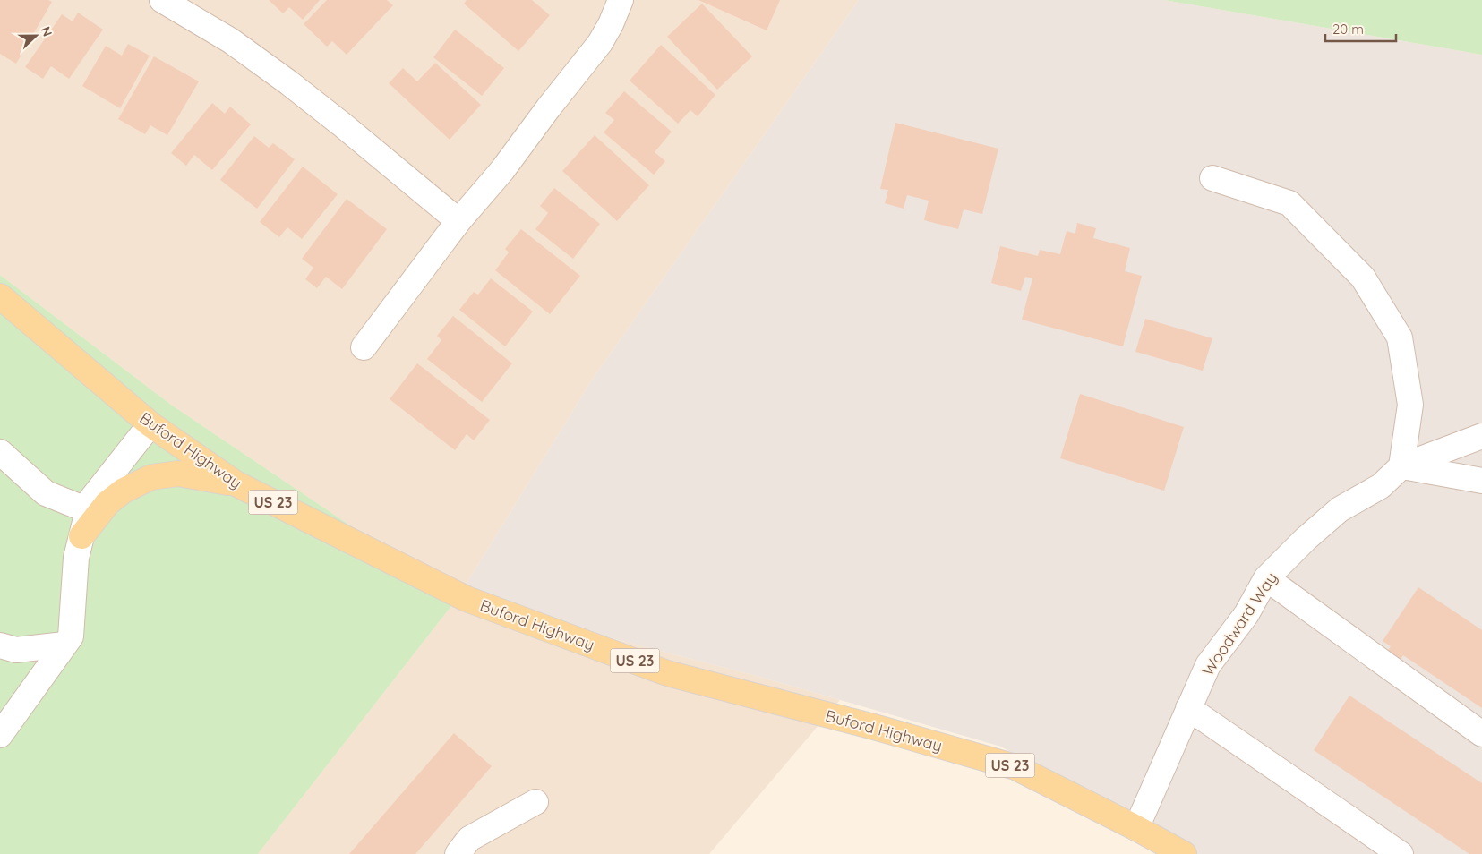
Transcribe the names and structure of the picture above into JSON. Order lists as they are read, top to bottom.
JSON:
{
  "streets": {
    "main road": ["Buford Highway", "US 23"],
    "street": ["Woodward Way"]
  },
  "crossings": [
    ["Buford Highway", "Woodward Way"]
  ],
  "scale_bar": "20 m",
  "north": "right"
}
